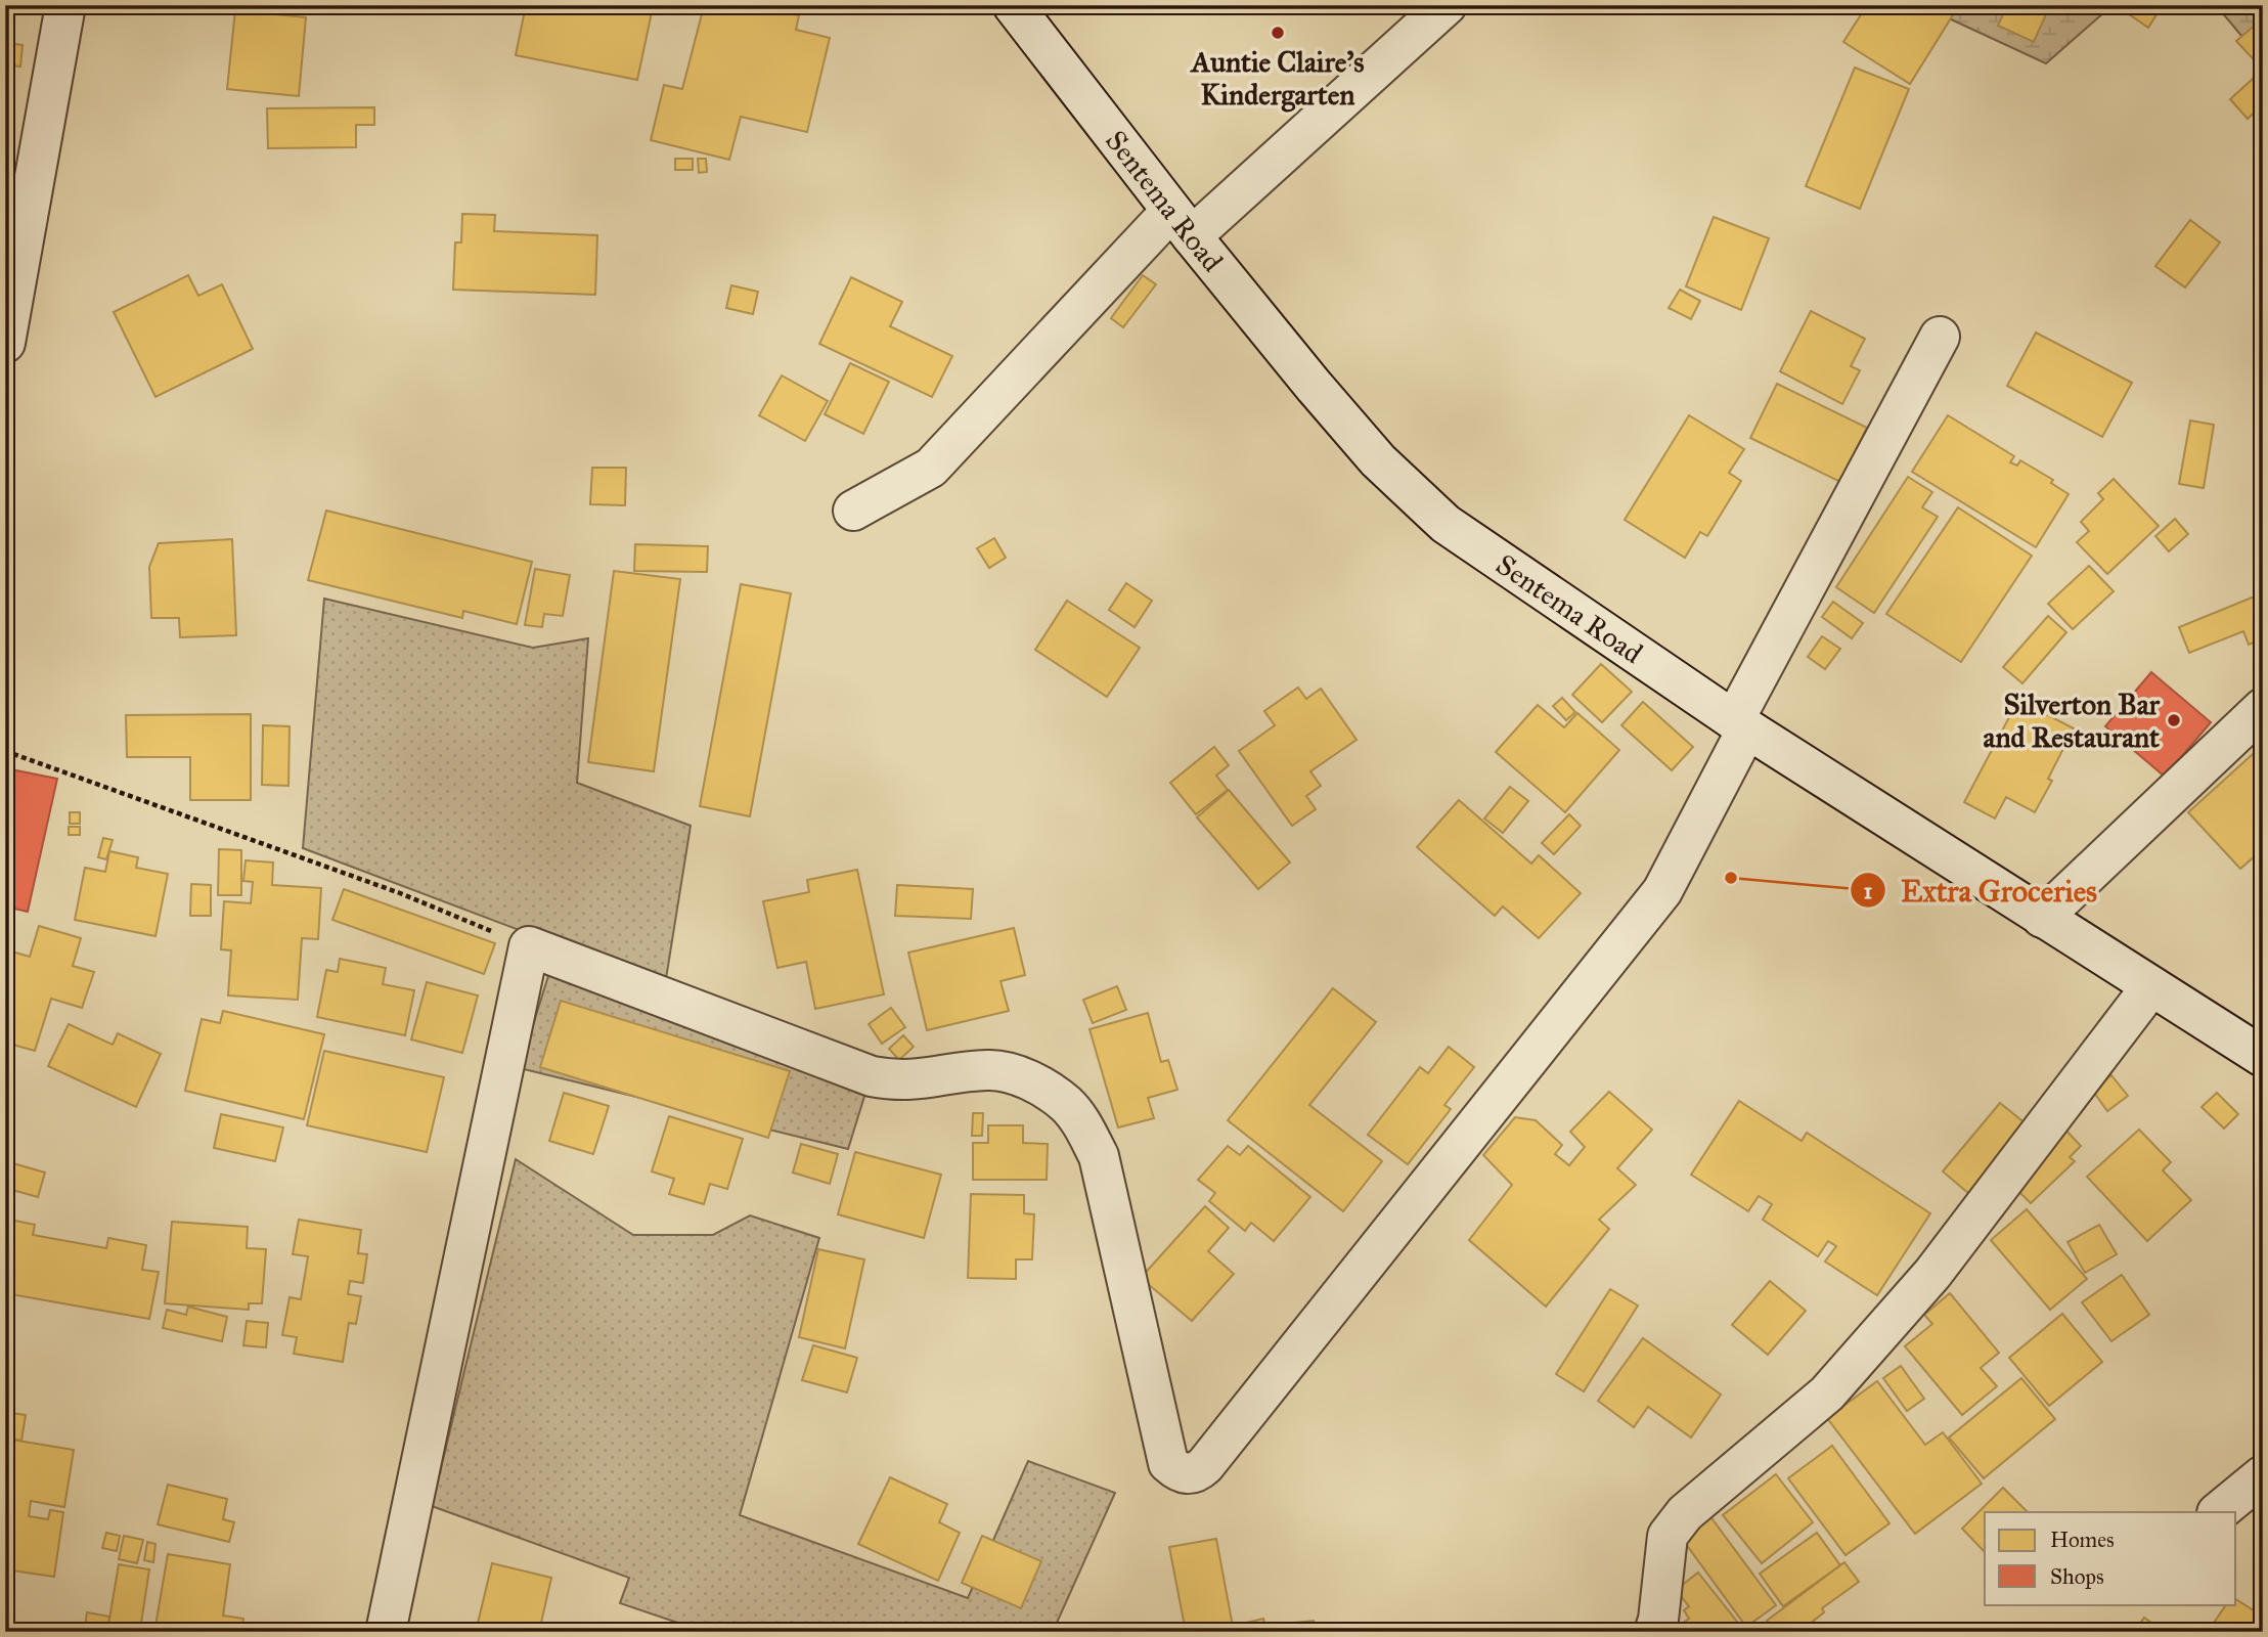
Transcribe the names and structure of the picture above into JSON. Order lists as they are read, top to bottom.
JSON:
{
  "streets": {
    "street": ["Sentema Road"]
  },
  "places": ["Auntie Claire's Kindergarten", "Silverton Bar and Restaurant", "Extra Groceries"],
  "legend": ["Homes", "Shops"]
}
